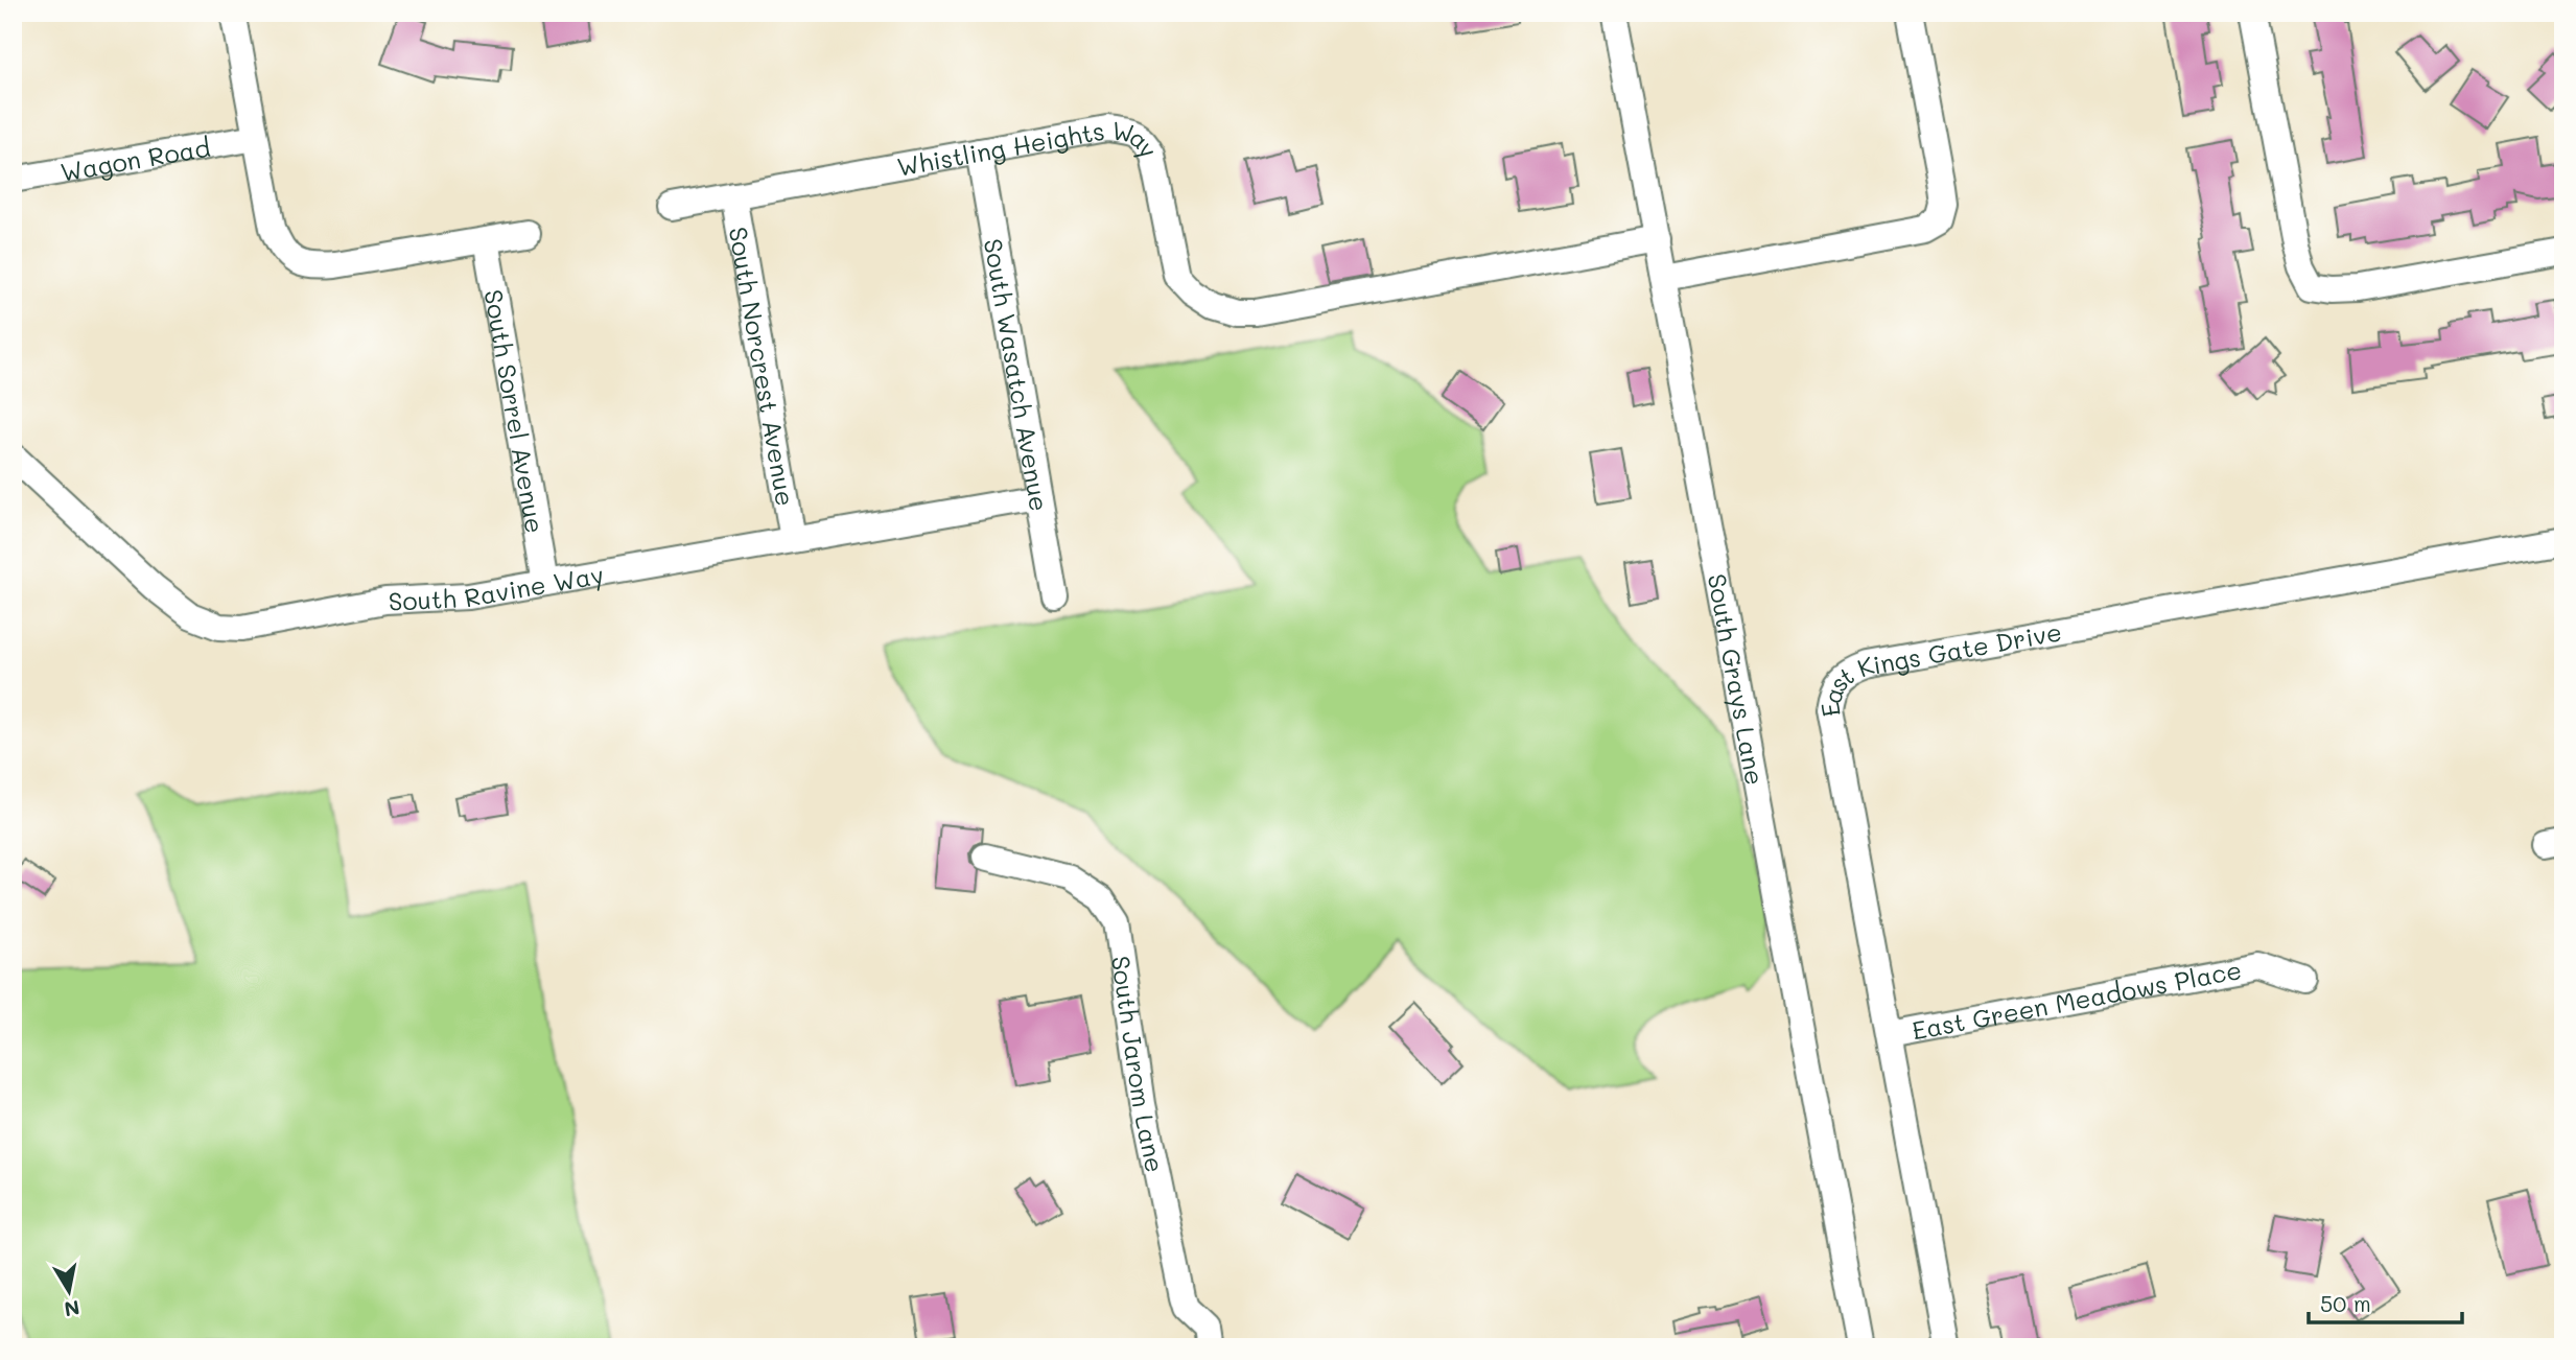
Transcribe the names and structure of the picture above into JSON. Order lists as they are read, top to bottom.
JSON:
{
  "streets": {
    "street": [
      "Wagon Road",
      "Whistling Heights Way",
      "South Norcrest Avenue",
      "South Wasatch Avenue",
      "South Sorrel Avenue",
      "South Ravine Way",
      "East Kings Gate Drive",
      "South Grays Lane",
      "East Green Meadows Place",
      "South Jarom Lane"
    ]
  },
  "crossings": [
    ["Whistling Heights Way", "South Norcrest Avenue"],
    ["Whistling Heights Way", "South Wasatch Avenue"],
    ["Whistling Heights Way", "South Grays Lane"],
    ["South Norcrest Avenue", "South Ravine Way"],
    ["South Wasatch Avenue", "South Ravine Way"],
    ["South Sorrel Avenue", "South Ravine Way"],
    ["East Kings Gate Drive", "East Green Meadows Place"]
  ],
  "scale_bar": "50 m",
  "north": "bottom"
}
